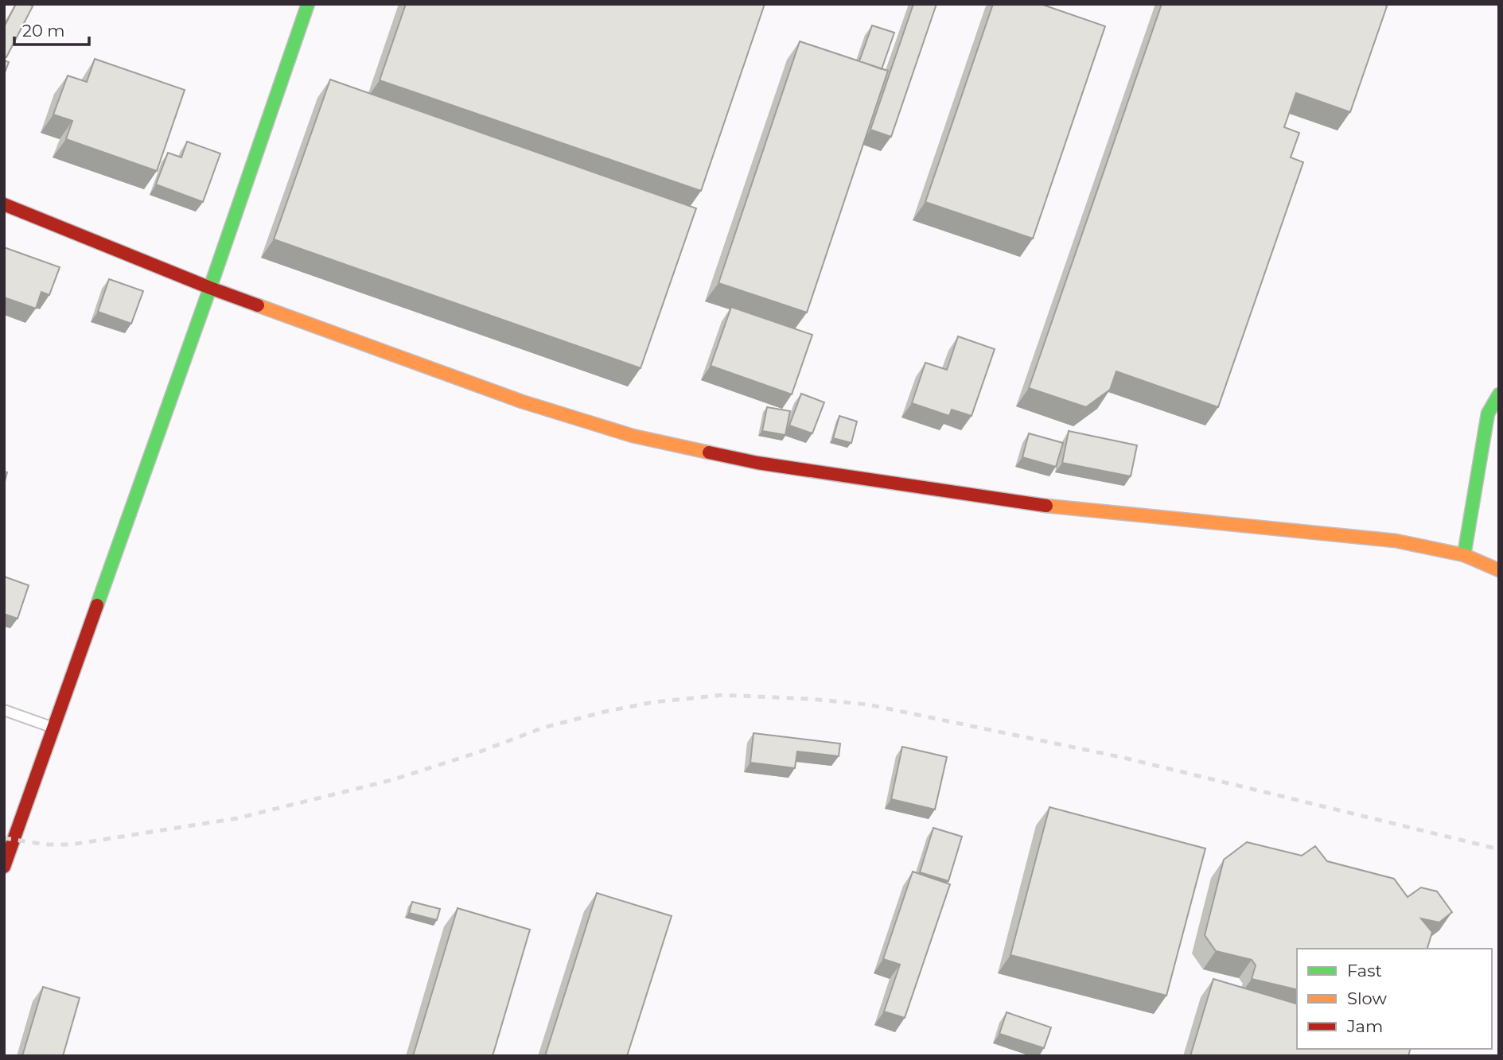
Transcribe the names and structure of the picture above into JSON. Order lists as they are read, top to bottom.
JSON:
{
  "legend": ["Fast", "Slow", "Jam"],
  "scale_bar": "20 m"
}
